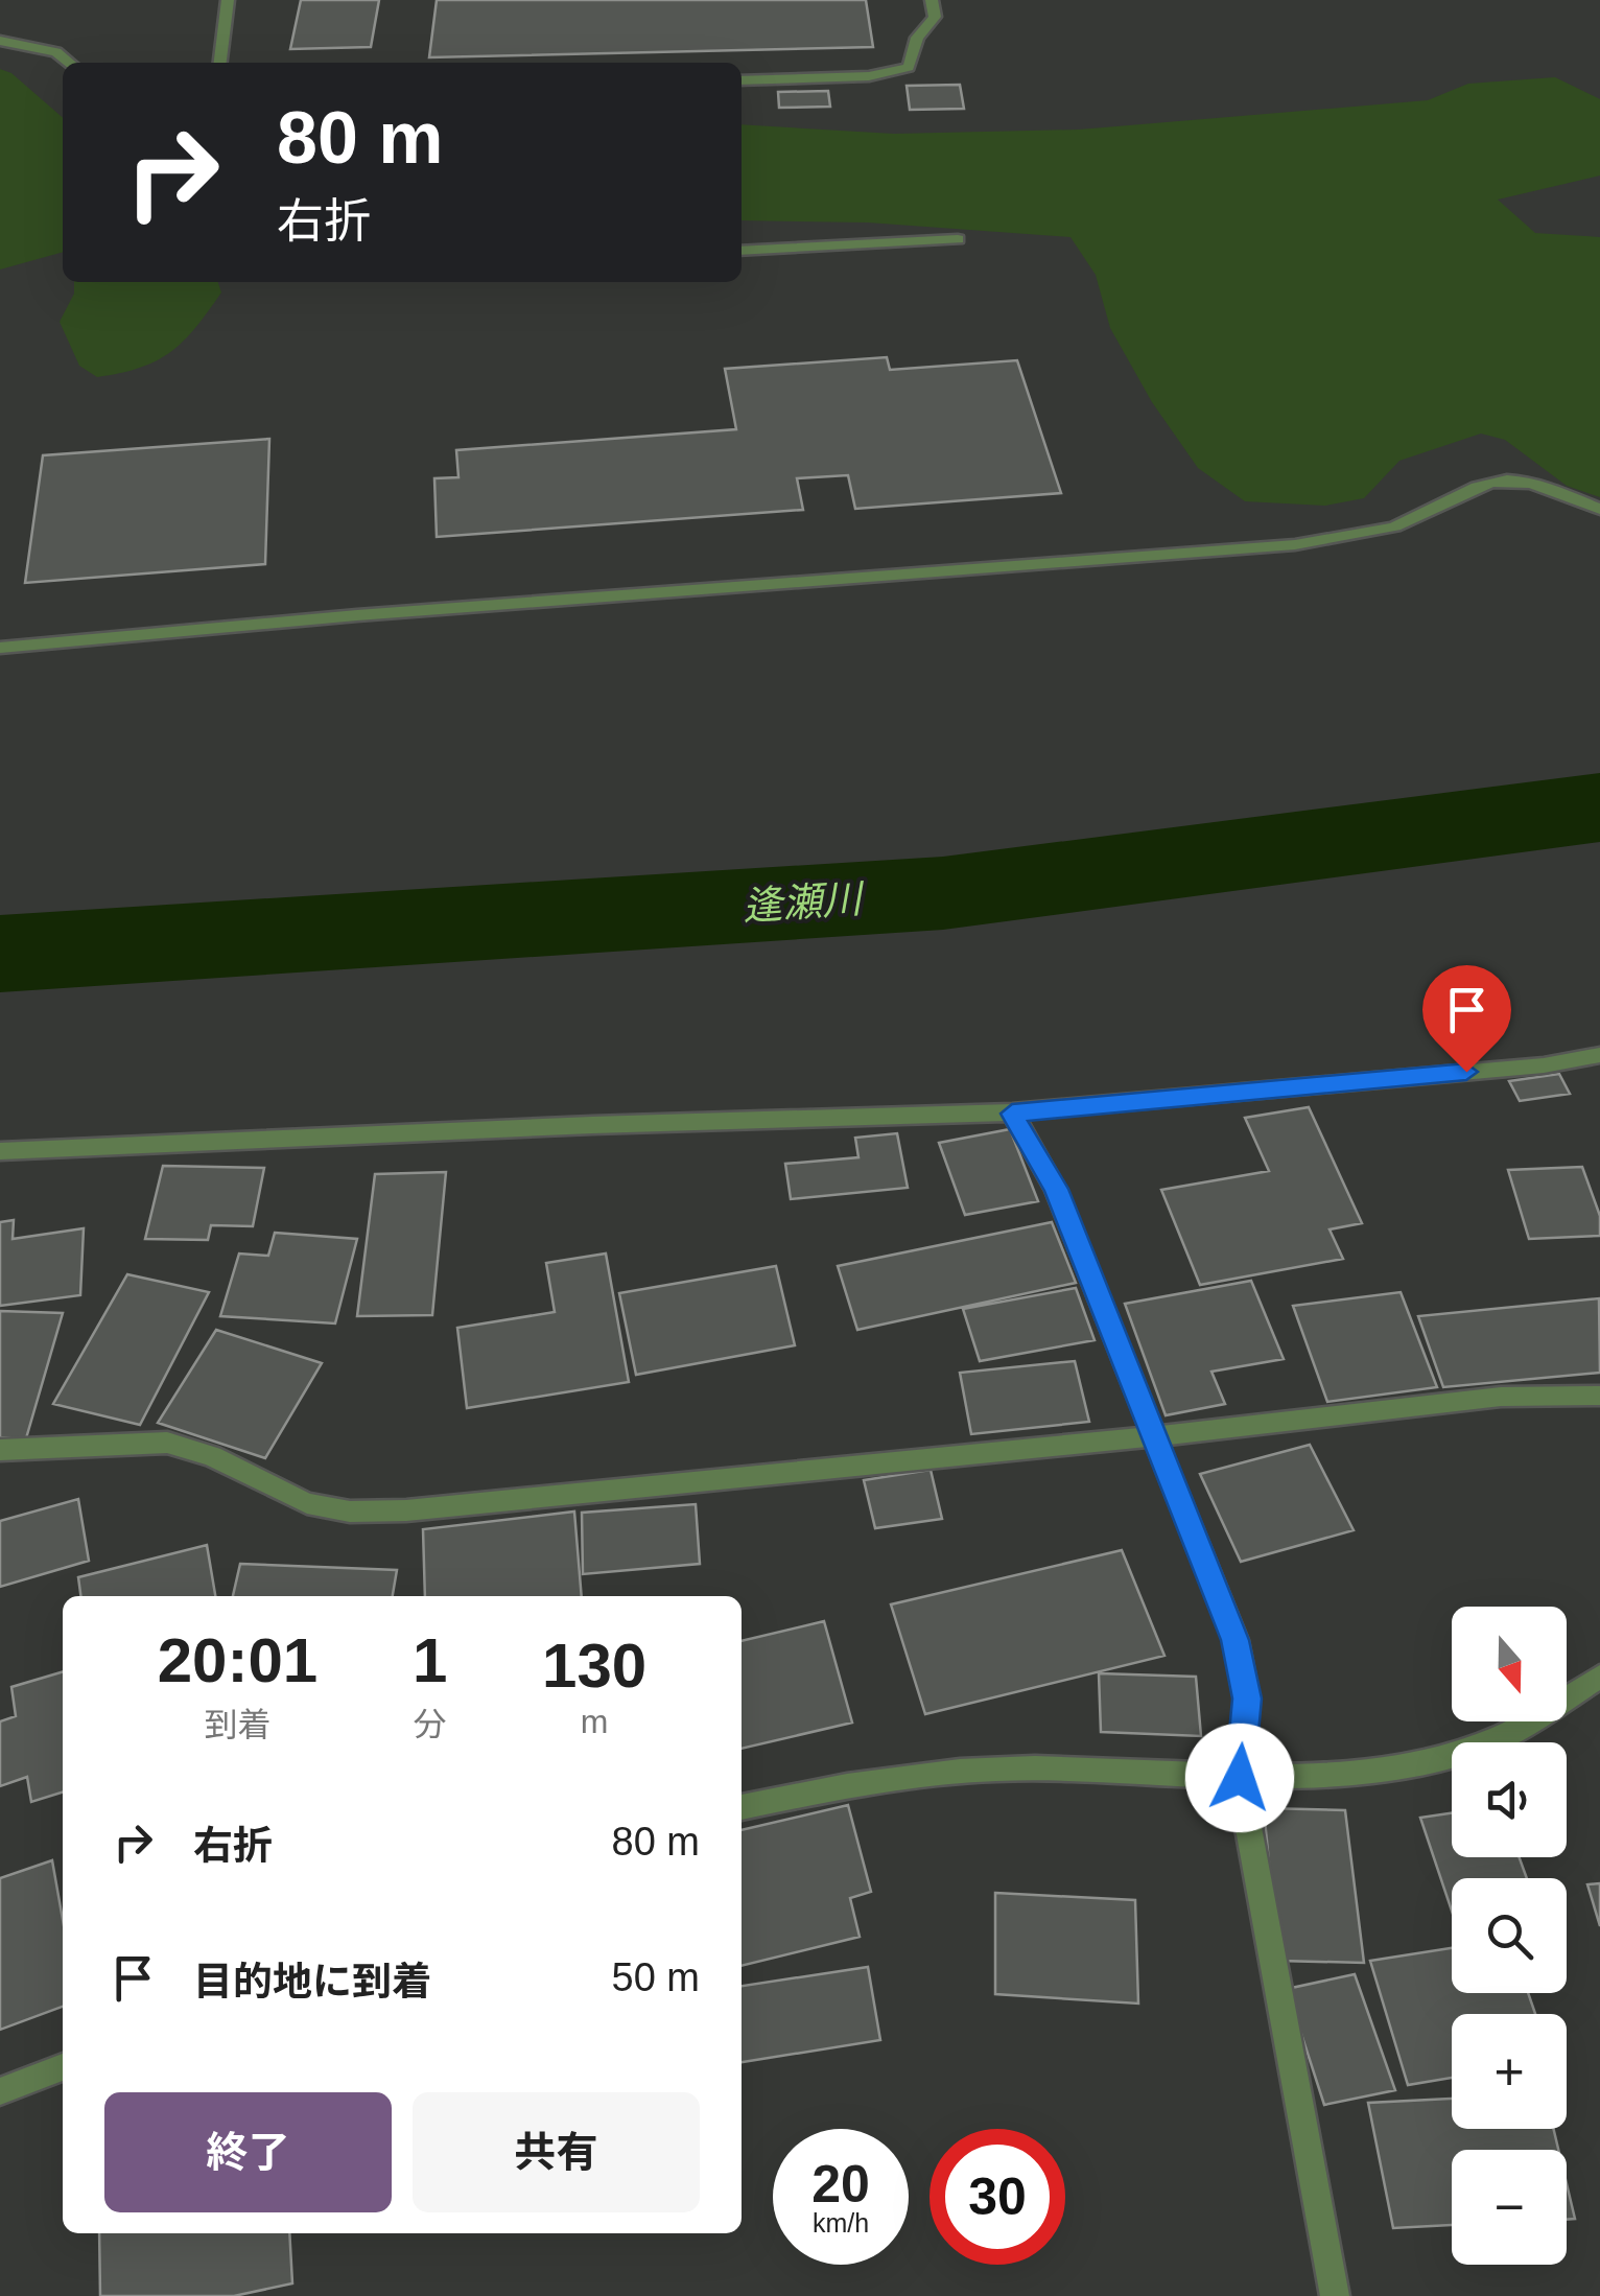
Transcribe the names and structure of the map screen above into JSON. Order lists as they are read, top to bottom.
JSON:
{
  "water": ["逢瀬川"],
  "north": "bottom",
  "page": {
    "turn": ["80 m", "右折"],
    "eta": [
      "20:01",
      "到着",
      "1",
      "分",
      "130",
      "m"
    ],
    "map_buttons": ["+", "−"],
    "list": [
      {
        "name": "右折",
        "value": "80 m"
      },
      {
        "name": "目的地に到着",
        "value": "50 m"
      }
    ],
    "buttons": ["終了", "共有"],
    "speed": "20 km/h",
    "limit": "30"
  }
}
